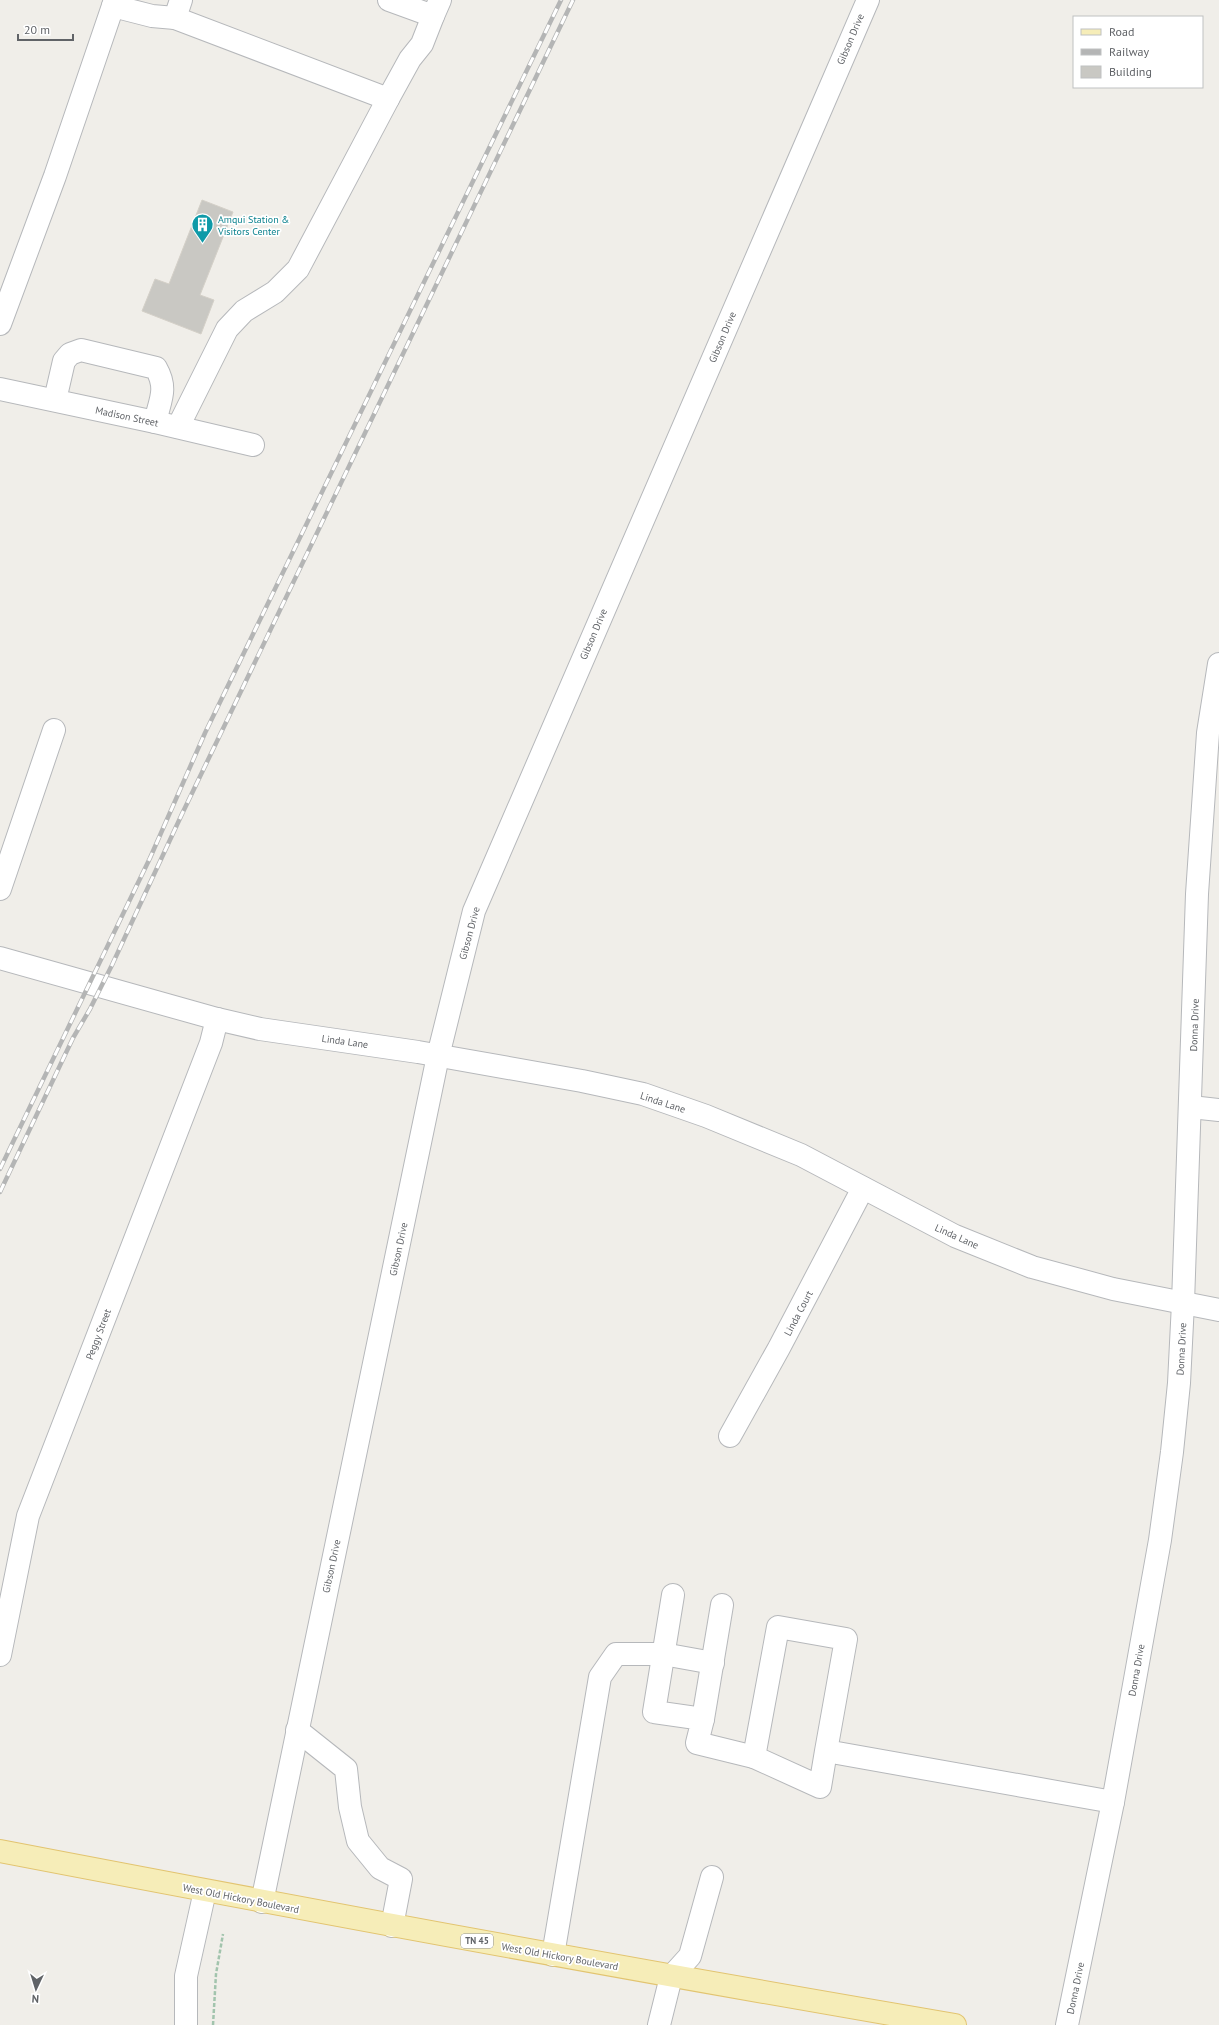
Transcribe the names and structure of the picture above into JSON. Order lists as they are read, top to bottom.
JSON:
{
  "streets": {
    "main road": ["West Old Hickory Boulevard", "TN 45"],
    "street": [
      "Gibson Drive",
      "Madison Street",
      "Donna Drive",
      "Linda Lane",
      "Linda Court",
      "Peggy Street"
    ]
  },
  "crossings": [
    ["Gibson Drive", "Linda Lane"],
    ["Gibson Drive", "West Old Hickory Boulevard"],
    ["Donna Drive", "Linda Lane"],
    ["Linda Lane", "Linda Court"],
    ["Linda Lane", "Peggy Street"]
  ],
  "places": {
    "building": ["Amqui Station & Visitors Center"]
  },
  "legend": ["Road", "Railway", "Building"],
  "scale_bar": "20 m",
  "north": "bottom"
}
